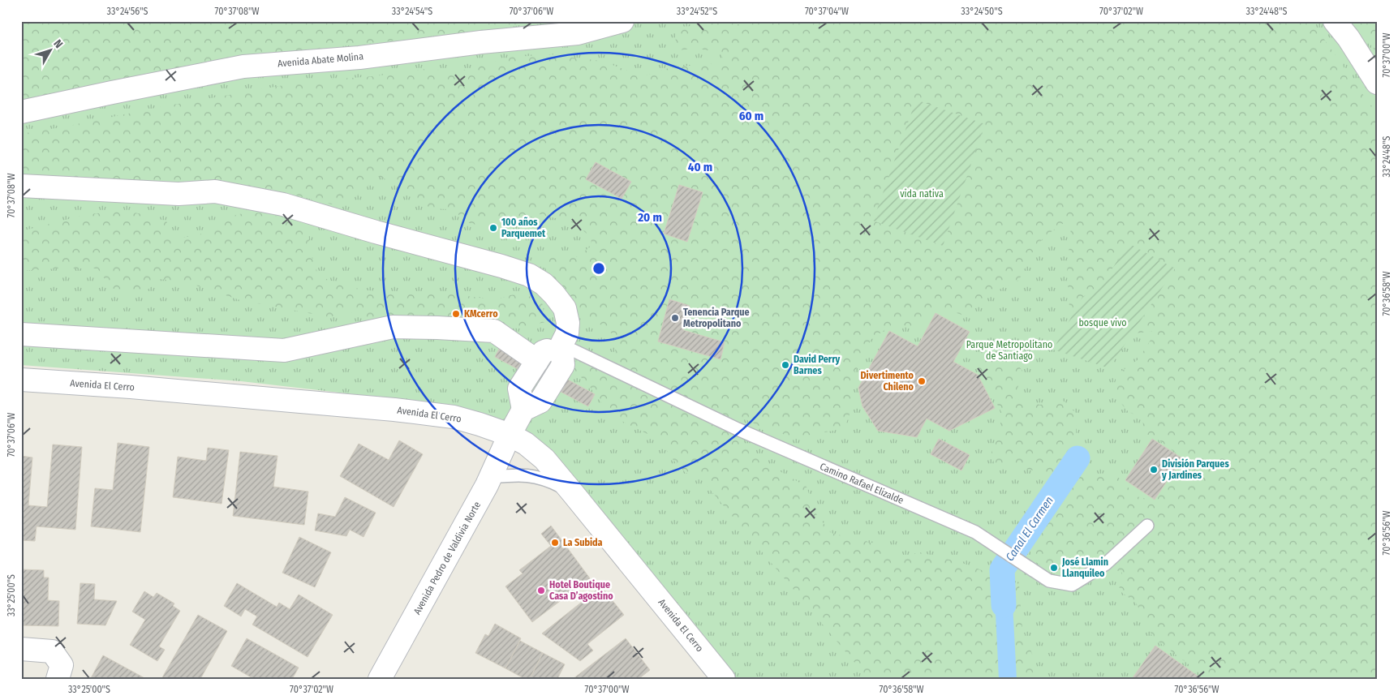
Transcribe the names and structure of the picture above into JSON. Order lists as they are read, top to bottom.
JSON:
{
  "streets": {
    "street": ["Avenida Abate Molina", "Avenida El Cerro", "Avenida Pedro de Valdivia Norte"],
    "lane": ["Camino Rafael Elizalde"]
  },
  "crossings": [
    ["Avenida El Cerro", "Avenida Pedro de Valdivia Norte"]
  ],
  "water": ["Canal El Carmen"],
  "parks": ["vida nativa", "bosque vivo", "Parque Metropolitano de Santiago"],
  "places": [
    "100 años Parquemet",
    "KMcerro",
    "Tenencia Parque Metropolitano",
    "David Perry Barnes",
    "Divertimento Chileno",
    "División Parques y Jardines",
    "La Subida",
    "José Llamin Llanquileo",
    "Hotel Boutique Casa D’agostino"
  ],
  "north": "top right",
  "coordinates": [
    "33°24'56\"S",
    "70°37'08\"W",
    "33°24'54\"S",
    "70°37'06\"W",
    "33°24'52\"S",
    "70°37'04\"W",
    "33°24'50\"S",
    "70°37'02\"W",
    "33°24'48\"S",
    "70°37'00\"W",
    "70°36'58\"W",
    "70°36'56\"W",
    "33°25'00\"S"
  ],
  "rings": ["60 m", "40 m", "20 m"]
}
